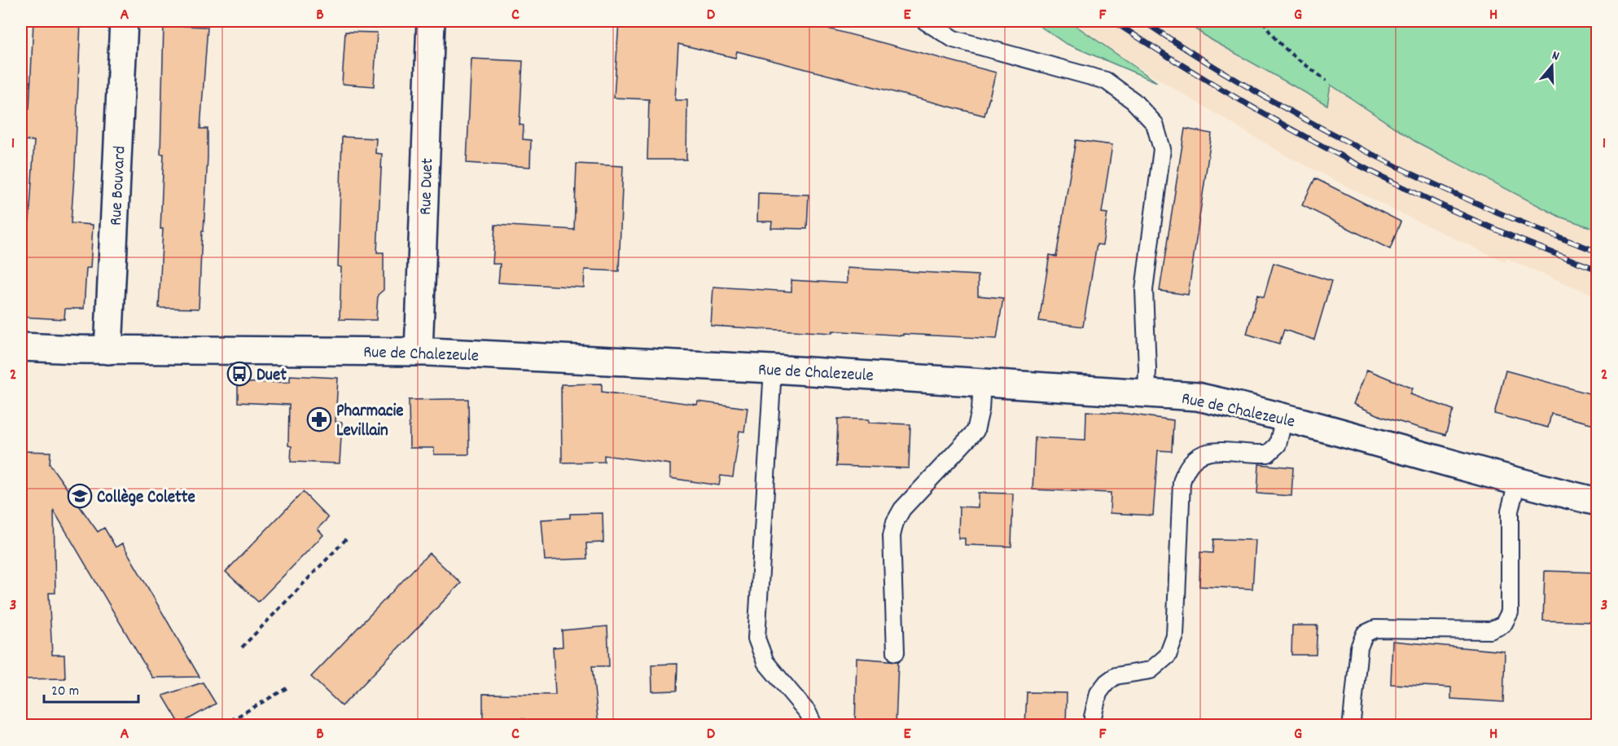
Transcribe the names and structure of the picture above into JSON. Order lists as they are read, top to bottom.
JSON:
{
  "streets": {
    "street": ["Rue Bouvard", "Rue Duet", "Rue de Chalezeule"]
  },
  "crossings": [
    ["Rue Bouvard", "Rue de Chalezeule"],
    ["Rue Duet", "Rue de Chalezeule"]
  ],
  "places": {
    "bus stop": ["Duet"],
    "pharmacy": ["Pharmacie Levillain"],
    "school or university": ["Collège Colette"]
  },
  "scale_bar": "20 m",
  "north": "top",
  "grid": {
    "columns": [
      "A",
      "B",
      "C",
      "D",
      "E",
      "F",
      "G",
      "H"
    ],
    "rows": ["1", "2", "3"]
  }
}
